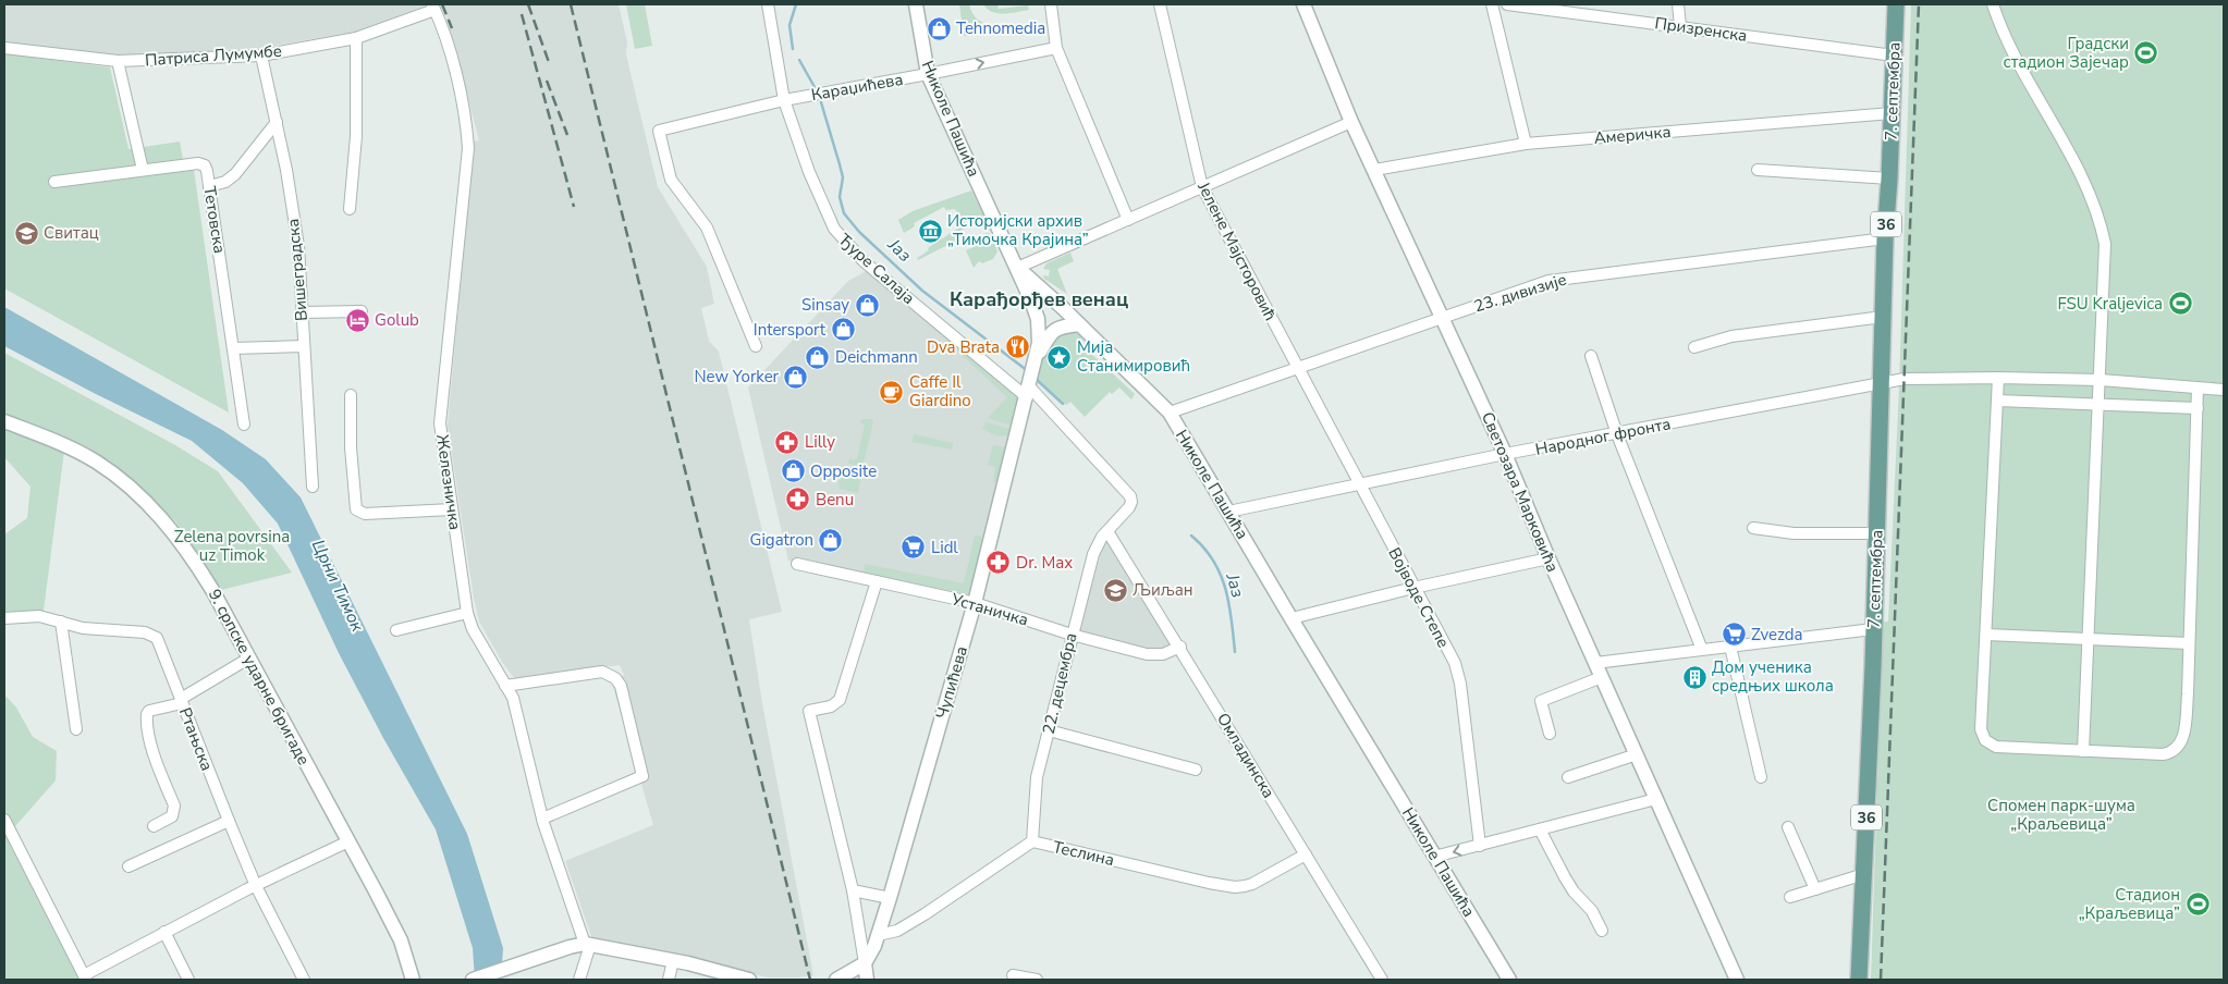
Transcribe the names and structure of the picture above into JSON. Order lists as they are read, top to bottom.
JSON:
{
  "streets": {
    "main road": ["7. септембра", "36"],
    "street": [
      "Призренска",
      "Патриса Лумумбе",
      "Караџићева",
      "Николе Пашића",
      "Америчка",
      "Тетовска",
      "Јелене Мајсторовић",
      "Ђуре Салаја",
      "Вишеградска",
      "23. дивизије",
      "Народног фронта",
      "Железничка",
      "Светозара Марковића",
      "Војводе Степе",
      "Устаничка",
      "9. српске ударне бригаде",
      "Чупићева",
      "22. децембра",
      "Ртањска",
      "Омладинска",
      "Теслина"
    ]
  },
  "crossings": [
    ["Призренска", "7. септембра"],
    ["Патриса Лумумбе", "Вишеградска"],
    ["Патриса Лумумбе", "Железничка"],
    ["Караџићева", "Николе Пашића"],
    ["Караџићева", "Ђуре Салаја"],
    ["7. септембра", "Америчка"],
    ["7. септембра", "23. дивизије"],
    ["7. септембра", "Народног фронта"],
    ["Николе Пашића", "23. дивизије"],
    ["Николе Пашића", "Народног фронта"],
    ["Америчка", "Светозара Марковића"],
    ["Јелене Мајсторовић", "23. дивизије"],
    ["Јелене Мајсторовић", "Војводе Степе"],
    ["Ђуре Салаја", "Чупићева"],
    ["Ђуре Салаја", "22. децембра"],
    ["Ђуре Салаја", "Омладинска"],
    ["23. дивизије", "Светозара Марковића"],
    ["23. дивизије", "Војводе Степе"],
    ["Народног фронта", "Светозара Марковића"],
    ["Народног фронта", "Војводе Степе"],
    ["Устаничка", "Чупићева"],
    ["Устаничка", "22. децембра"],
    ["Устаничка", "Омладинска"],
    ["Чупићева", "Теслина"],
    ["22. децембра", "Омладинска"],
    ["22. децембра", "Теслина"],
    ["Омладинска", "Теслина"]
  ],
  "districts": ["Карађорђев венац"],
  "water": ["Јаз", "Црни Тимок"],
  "parks": ["Zelena povrsina uz Timok", "Спомен парк-шума „Краљевица”"],
  "places": {
    "shop": [
      "Tehnomedia",
      "Sinsay",
      "Intersport",
      "Deichmann",
      "New Yorker",
      "Opposite",
      "Gigatron"
    ],
    "sports": ["Градски стадион Зајечар", "FSU Kraljevica", "Стадион „Краљевица”"],
    "museum": ["Историјски архив „Тимочка Крајина”"],
    "school or university": ["Свитац", "Љиљан"],
    "hotel": ["Golub"],
    "restaurant": ["Dva Brata"],
    "place": ["Мија Станимировић"],
    "cafe": ["Caffe Il Giardino"],
    "pharmacy": ["Lilly", "Benu", "Dr. Max"],
    "supermarket": ["Lidl", "Zvezda"],
    "building": ["Дом ученика средњих школа"]
  }
}
